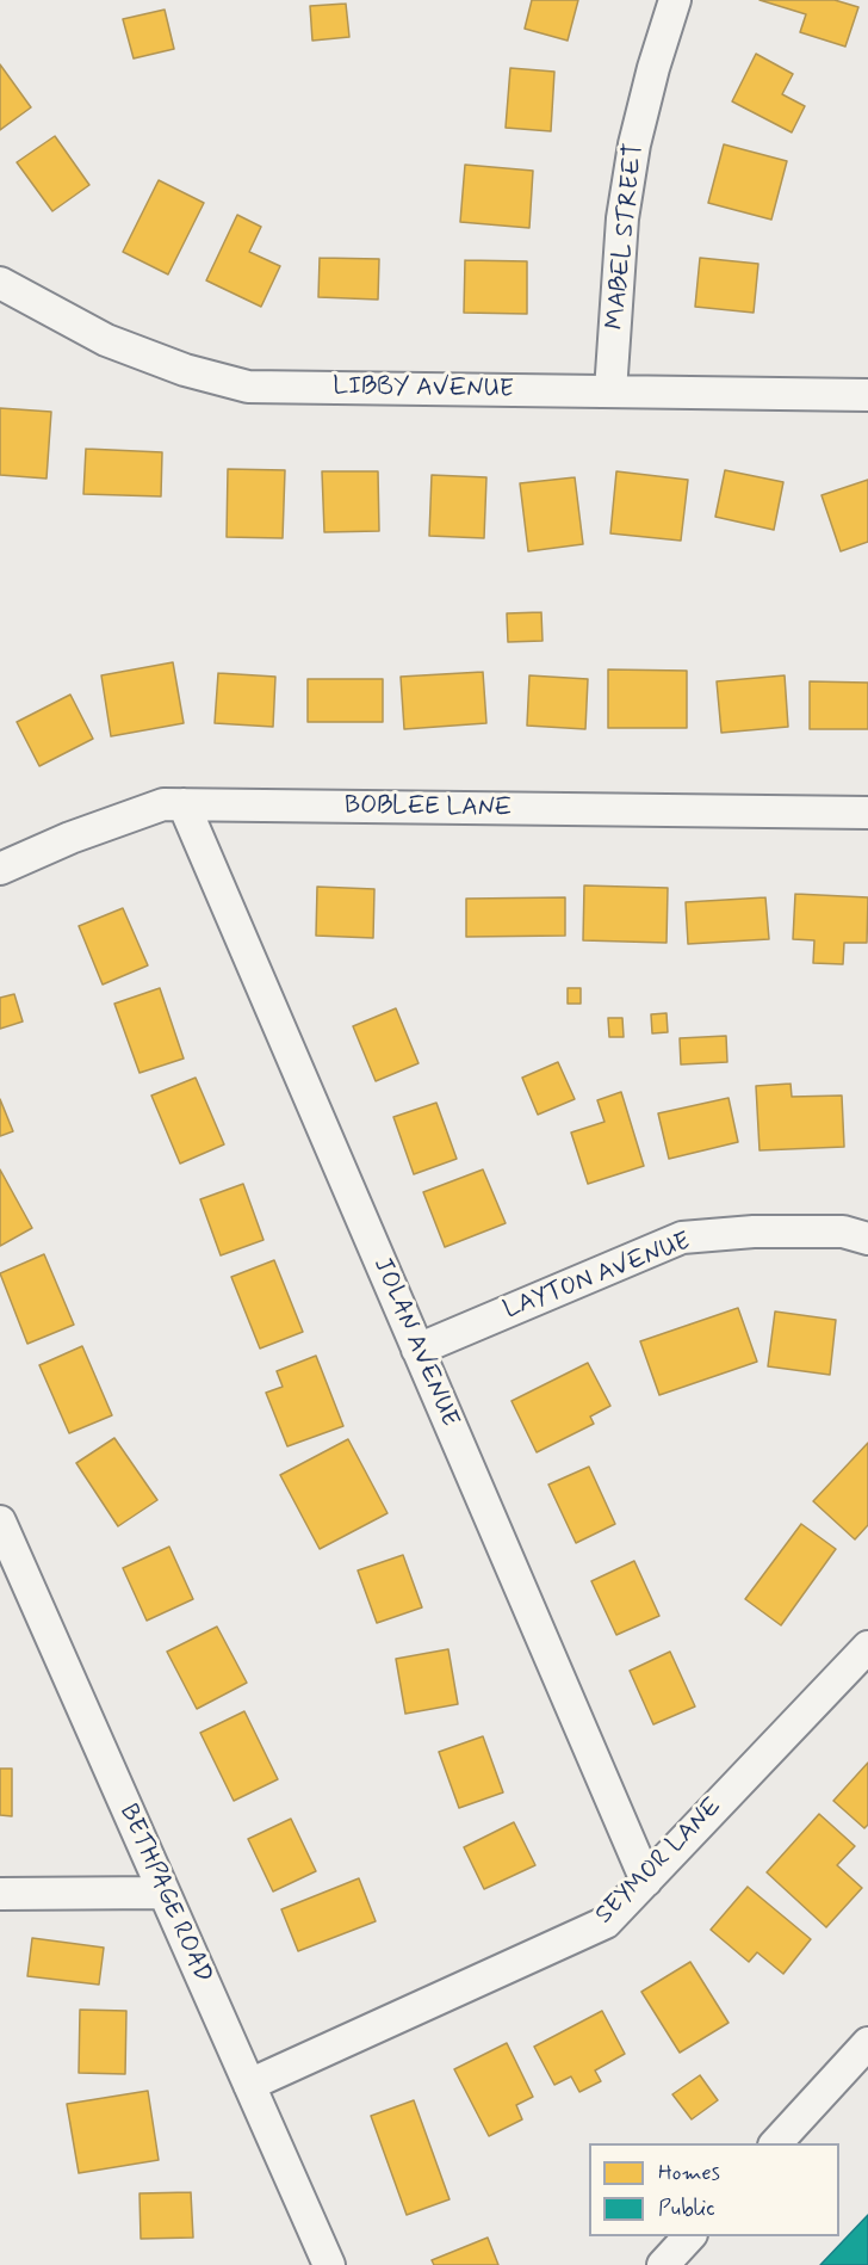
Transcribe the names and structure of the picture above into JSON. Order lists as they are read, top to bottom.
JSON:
{
  "streets": {
    "street": [
      "MABEL STREET",
      "LIBBY AVENUE",
      "BOBLEE LANE",
      "LAYTON AVENUE",
      "JOLAN AVENUE",
      "SEYMOR LANE",
      "BETHPAGE ROAD"
    ]
  },
  "crossings": [
    ["MABEL STREET", "LIBBY AVENUE"],
    ["BOBLEE LANE", "JOLAN AVENUE"],
    ["LAYTON AVENUE", "JOLAN AVENUE"],
    ["JOLAN AVENUE", "SEYMOR LANE"],
    ["SEYMOR LANE", "BETHPAGE ROAD"]
  ],
  "legend": ["Homes", "Public"]
}
